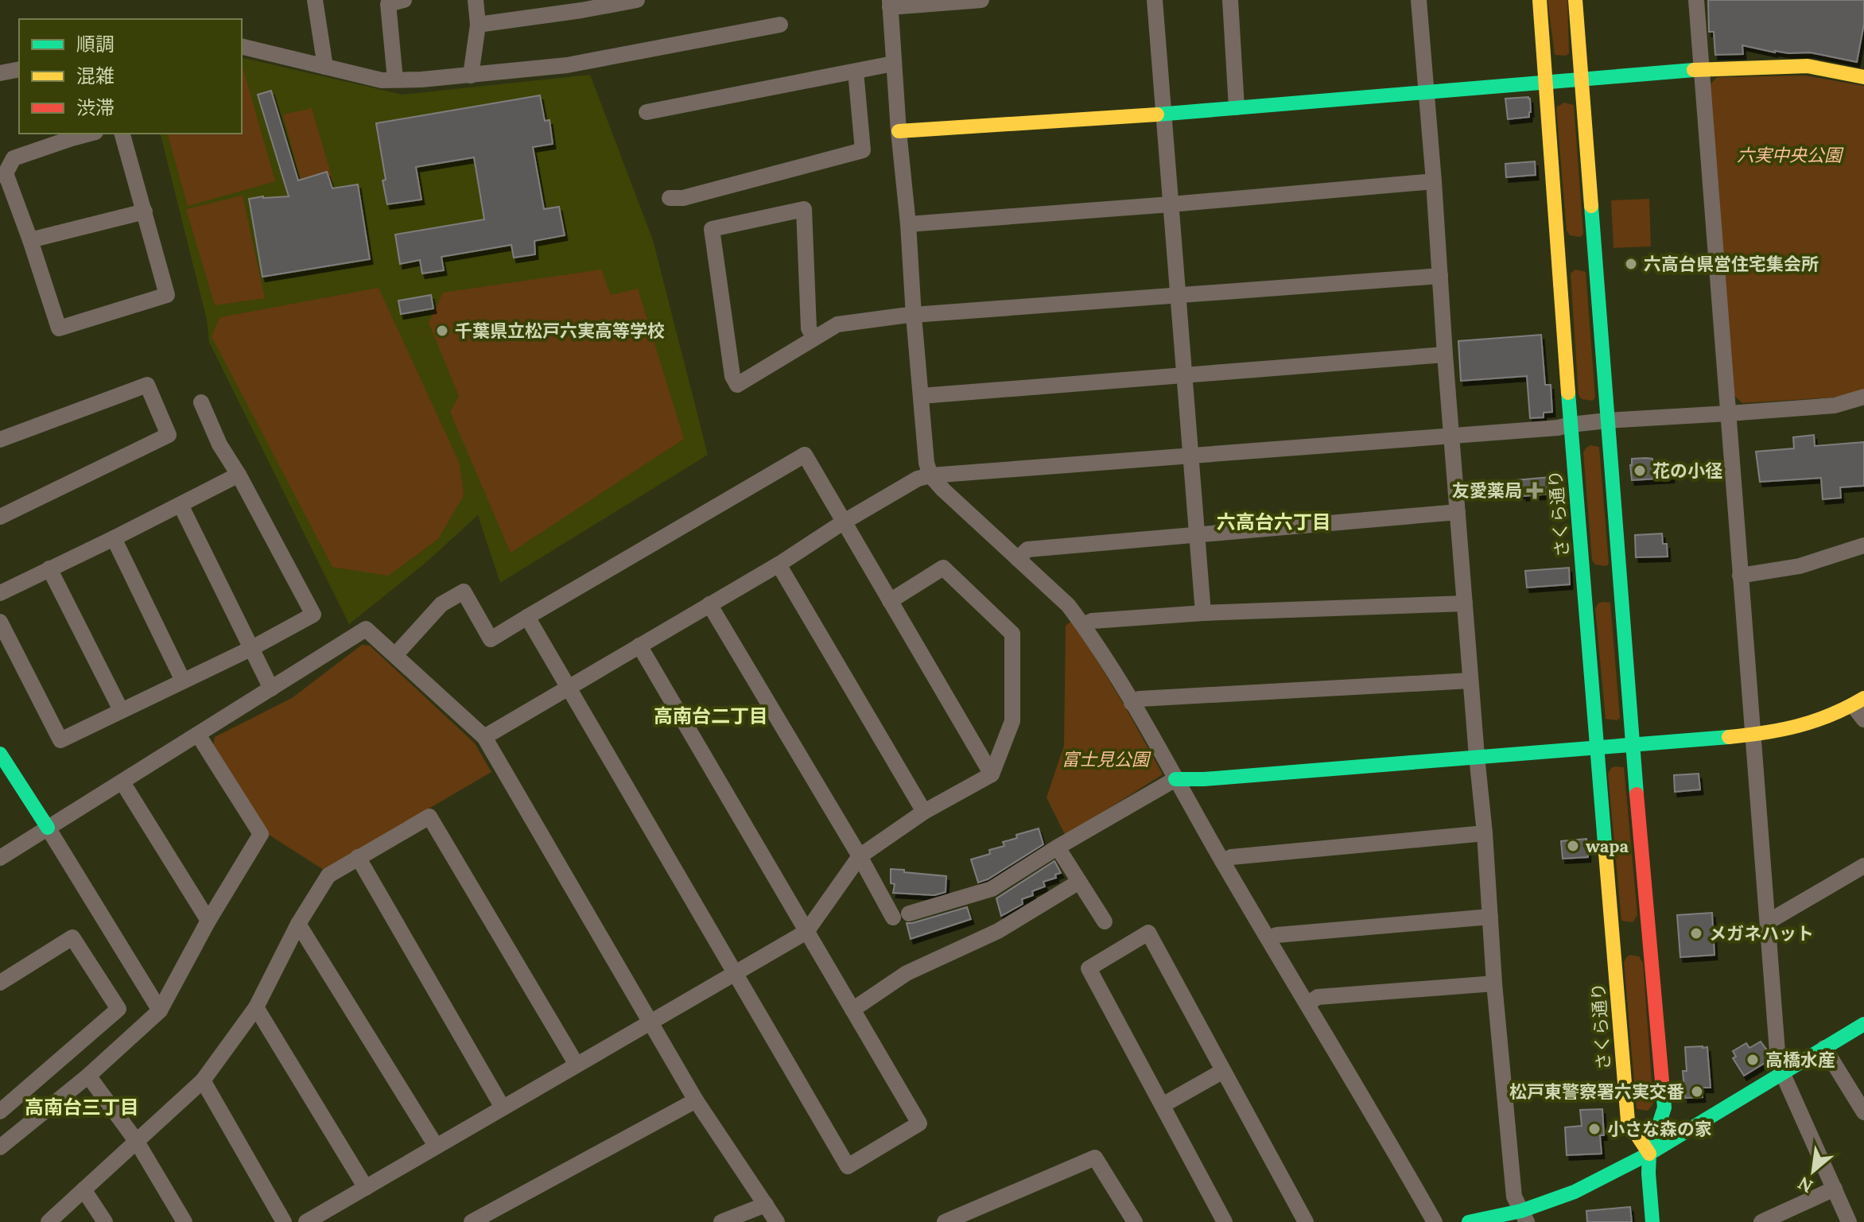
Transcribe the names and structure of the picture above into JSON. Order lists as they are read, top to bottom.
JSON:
{
  "streets": {
    "street": ["さくら通り"]
  },
  "districts": ["六高台六丁目", "高南台二丁目", "高南台三丁目"],
  "parks": ["六実中央公園", "富士見公園"],
  "places": {
    "other": [
      "六高台県営住宅集会所",
      "千葉県立松戸六実高等学校",
      "花の小径",
      "wapa",
      "メガネハット",
      "高橋水産",
      "松戸東警察署六実交番",
      "小さな森の家"
    ],
    "health": ["友愛薬局"]
  },
  "legend": ["順調", "混雑", "渋滞"],
  "north": "bottom left"
}
